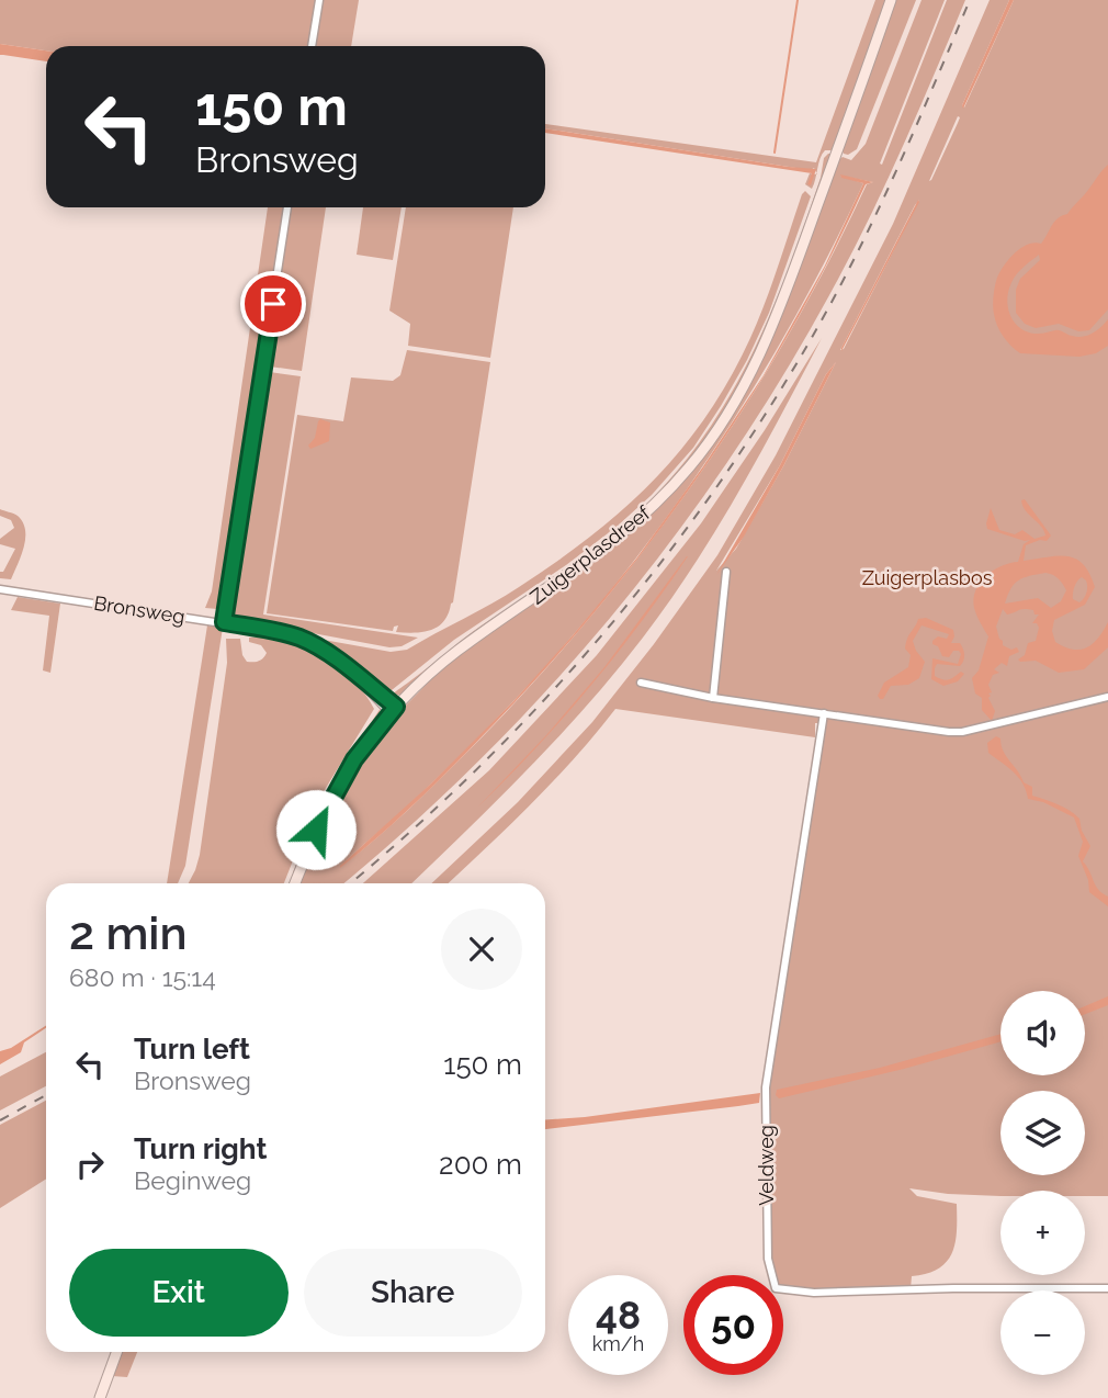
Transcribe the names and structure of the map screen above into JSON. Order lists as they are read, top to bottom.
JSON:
{
  "streets": {
    "main road": ["Zuigerplasdreef"],
    "street": ["Bronsweg", "Veldweg"]
  },
  "crossings": [
    ["Zuigerplasdreef", "Bronsweg"]
  ],
  "parks": ["Zuigerplasbos"],
  "page": {
    "turn": ["150 m", "Bronsweg"],
    "heading": ["2 min", "680 m · 15:14"],
    "map_buttons": ["+", "−"],
    "list": [
      {
        "name": "Turn left",
        "note": "Bronsweg",
        "value": "150 m"
      },
      {
        "name": "Turn right",
        "note": "Beginweg",
        "value": "200 m"
      }
    ],
    "buttons": ["Exit", "Share"],
    "speed": "48 km/h",
    "limit": "50"
  }
}
